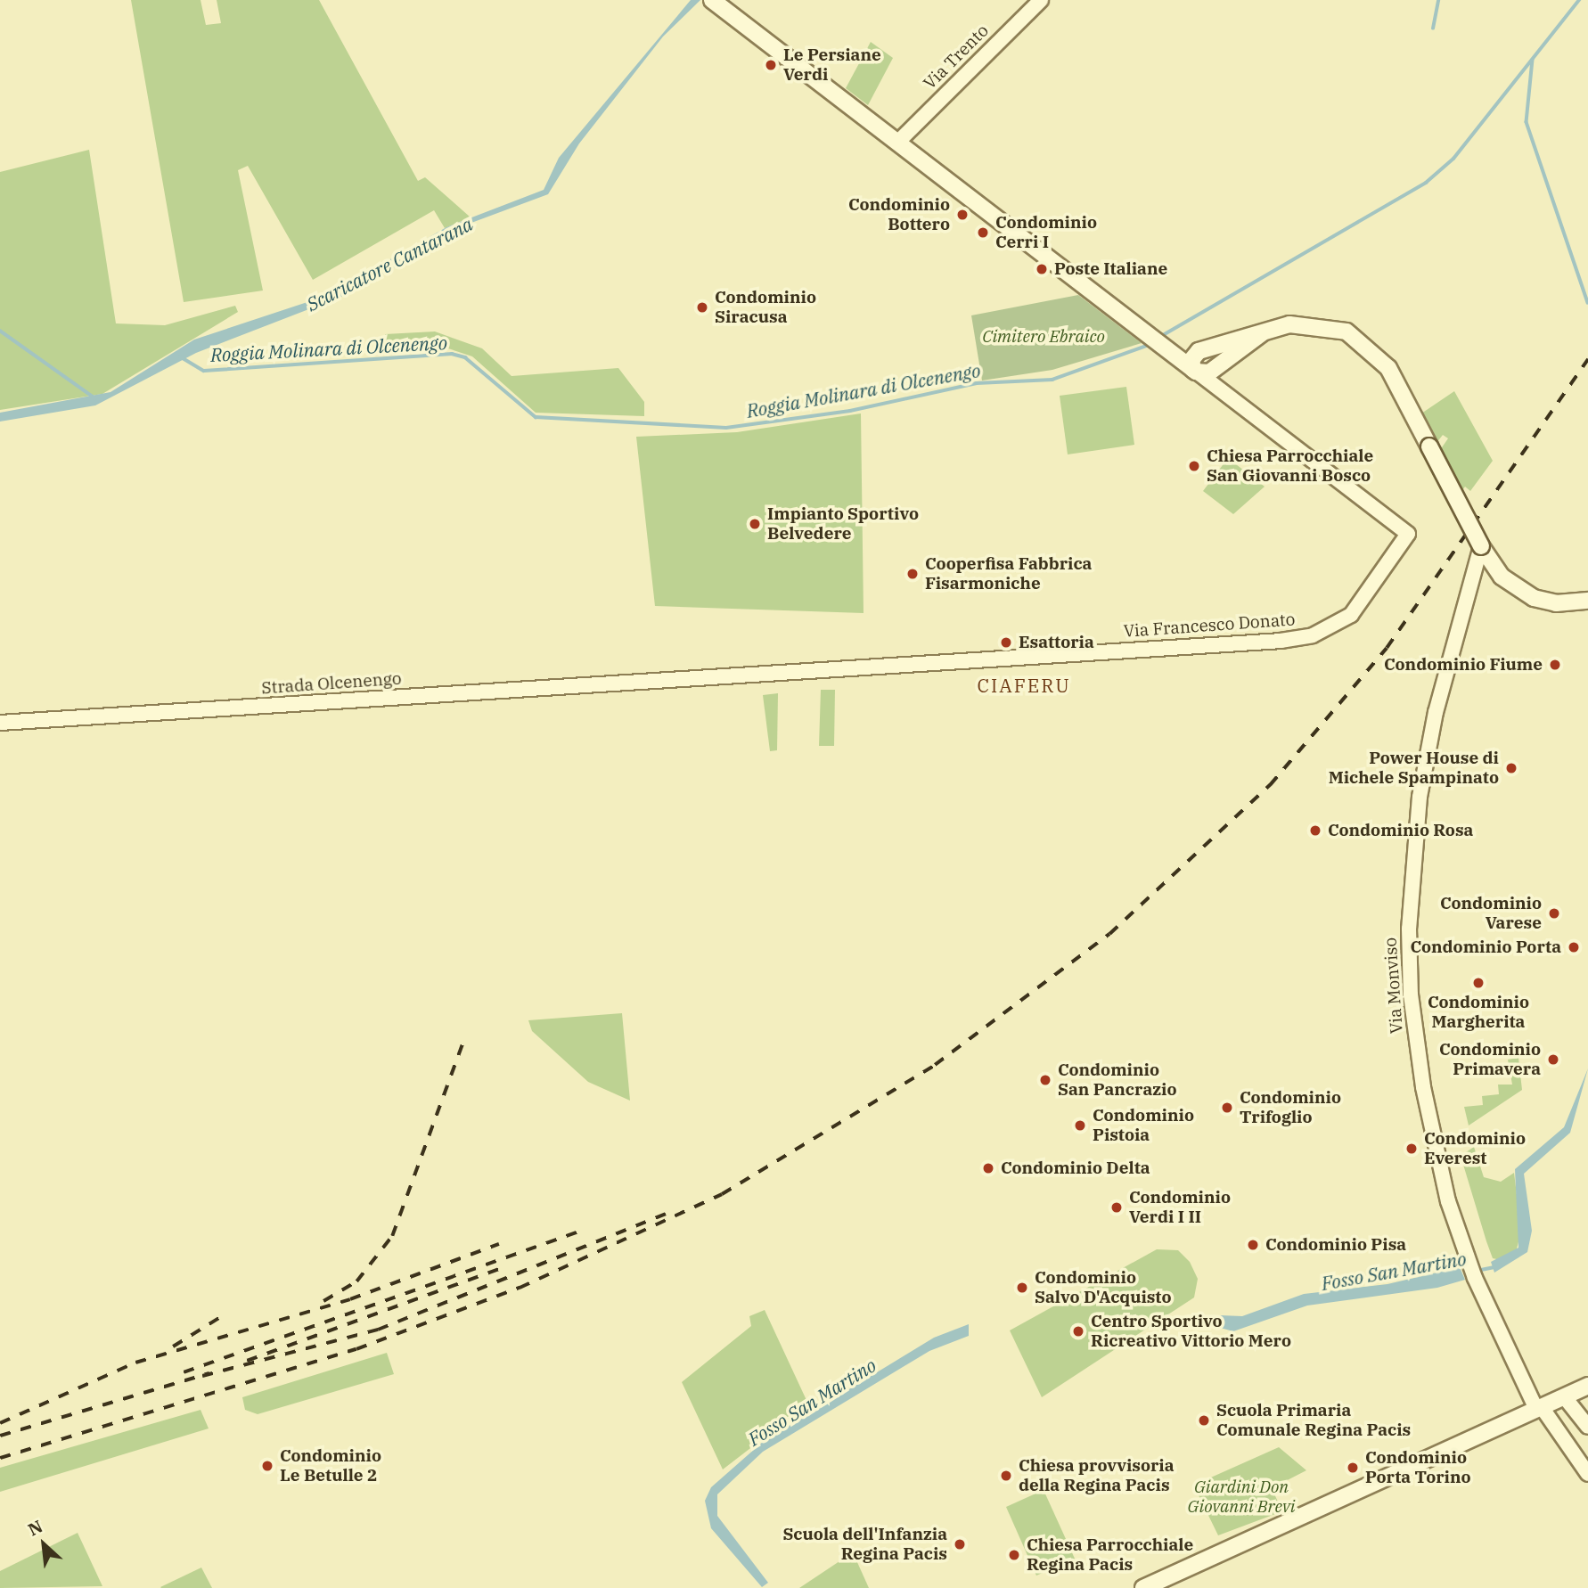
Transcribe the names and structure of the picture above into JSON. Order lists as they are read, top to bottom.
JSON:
{
  "streets": {
    "street": [
      "Via Trento",
      "Via Francesco Donato",
      "Strada Olcenengo",
      "Via Monviso"
    ]
  },
  "crossings": [
    ["Via Francesco Donato", "Strada Olcenengo"]
  ],
  "districts": ["CIAFERU"],
  "water": ["Scaricatore Cantarana", "Roggia Molinara di Olcenengo", "Fosso San Martino"],
  "parks": ["Cimitero Ebraico", "Giardini Don Giovanni Brevi"],
  "places": [
    "Le Persiane Verdi",
    "Condominio Bottero",
    "Condominio Cerri I",
    "Poste Italiane",
    "Condominio Siracusa",
    "Chiesa Parrocchiale San Giovanni Bosco",
    "Impianto Sportivo Belvedere",
    "Cooperfisa Fabbrica Fisarmoniche",
    "Esattoria",
    "Condominio Fiume",
    "Power House di Michele Spampinato",
    "Condominio Rosa",
    "Condominio Varese",
    "Condominio Porta",
    "Condominio Margherita",
    "Condominio Primavera",
    "Condominio San Pancrazio",
    "Condominio Trifoglio",
    "Condominio Pistoia",
    "Condominio Everest",
    "Condominio Delta",
    "Condominio Verdi I II",
    "Condominio Pisa",
    "Condominio Salvo D'Acquisto",
    "Centro Sportivo Ricreativo Vittorio Mero",
    "Scuola Primaria Comunale Regina Pacis",
    "Condominio Le Betulle 2",
    "Condominio Porta Torino",
    "Chiesa provvisoria della Regina Pacis",
    "Scuola dell'Infanzia Regina Pacis",
    "Chiesa Parrocchiale Regina Pacis"
  ],
  "north": "top left"
}
